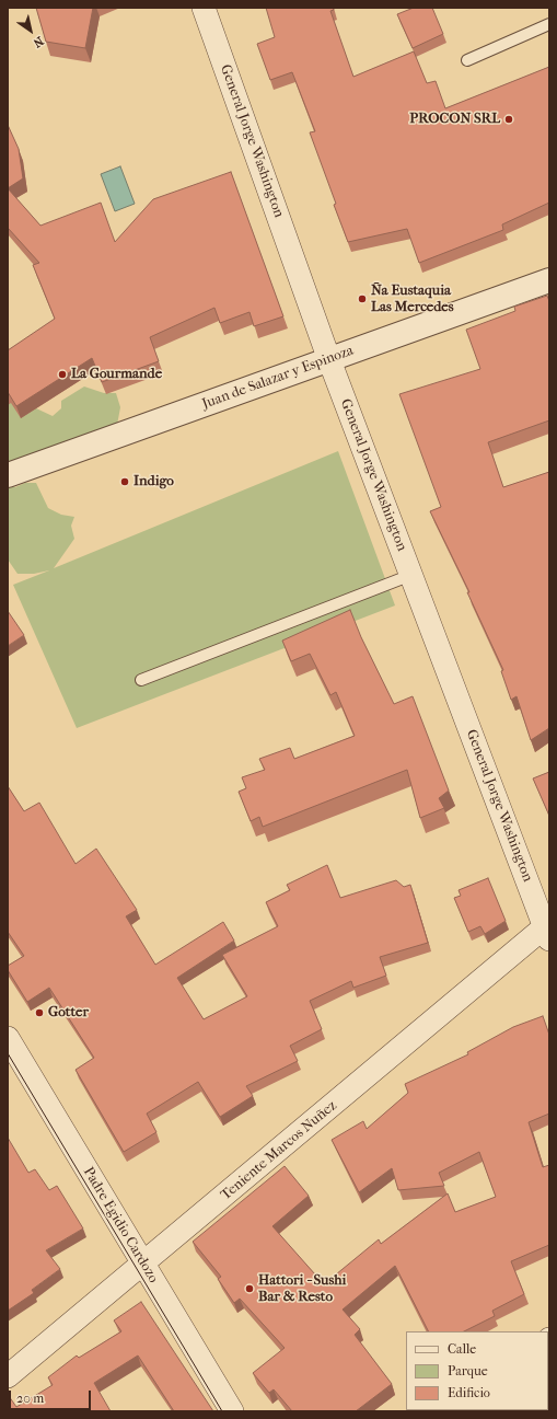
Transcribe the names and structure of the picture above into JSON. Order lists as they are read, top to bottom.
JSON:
{
  "streets": {
    "street": [
      "General Jorge Washington",
      "Juan de Salazar y Espinoza",
      "Teniente Marcos Nuñez",
      "Padre Egidio Cardozo"
    ]
  },
  "crossings": [
    ["General Jorge Washington", "Juan de Salazar y Espinoza"],
    ["General Jorge Washington", "Teniente Marcos Nuñez"],
    ["Teniente Marcos Nuñez", "Padre Egidio Cardozo"]
  ],
  "places": [
    "PROCON SRL",
    "Ña Eustaquia Las Mercedes",
    "La Gourmande",
    "Indigo",
    "Gotter",
    "Hattori - Sushi Bar & Resto"
  ],
  "legend": ["Calle", "Parque", "Edificio"],
  "scale_bar": "20 m",
  "north": "bottom right"
}
